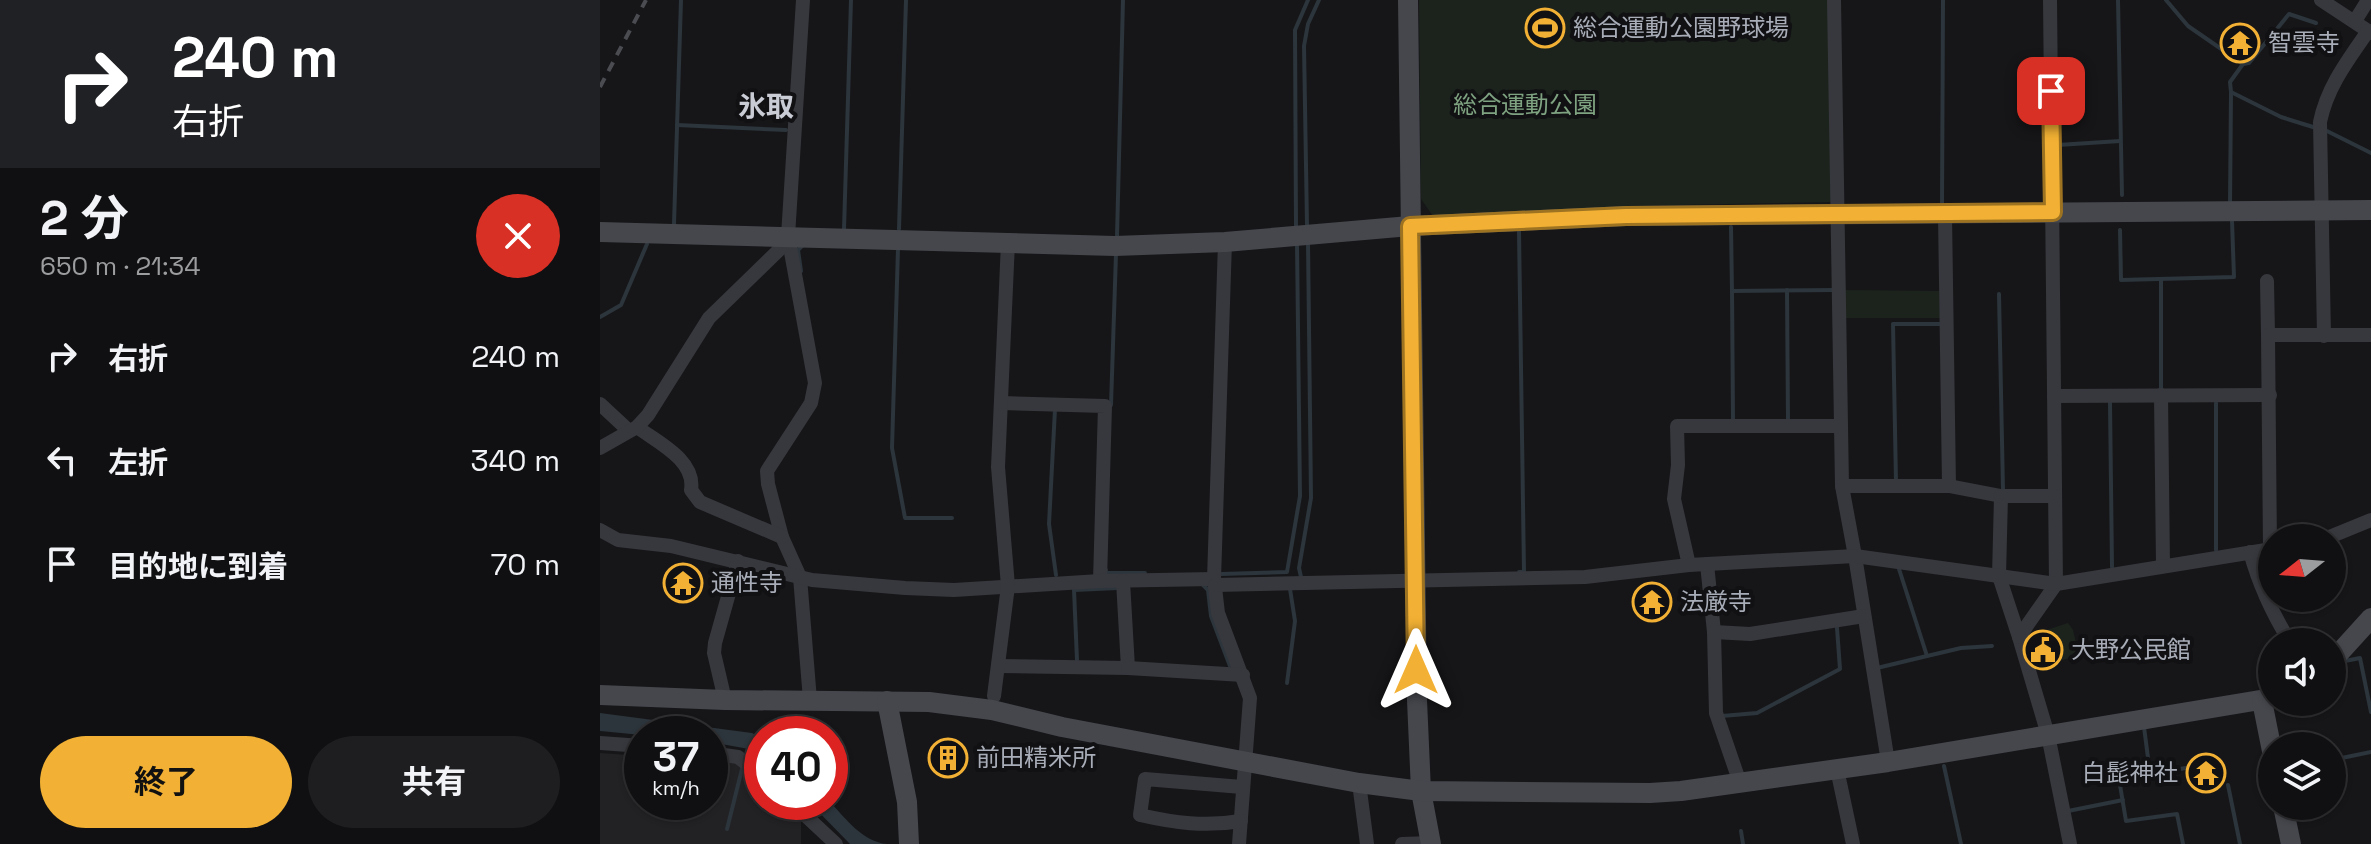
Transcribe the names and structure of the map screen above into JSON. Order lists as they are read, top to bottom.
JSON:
{
  "districts": ["氷取"],
  "parks": ["総合運動公園"],
  "places": {
    "sports": ["総合運動公園野球場"],
    "temple": [
      "智雲寺",
      "通性寺",
      "法厳寺",
      "白髭神社"
    ],
    "public building": ["大野公民館"],
    "building": ["前田精米所"]
  },
  "north": "left",
  "page": {
    "turn": ["240 m", "右折"],
    "heading": ["2 分", "650 m · 21:34"],
    "list": [
      {
        "name": "右折",
        "value": "240 m"
      },
      {
        "name": "左折",
        "value": "340 m"
      },
      {
        "name": "目的地に到着",
        "value": "70 m"
      }
    ],
    "speed": "37 km/h",
    "limit": "40",
    "buttons": ["終了", "共有"]
  }
}
